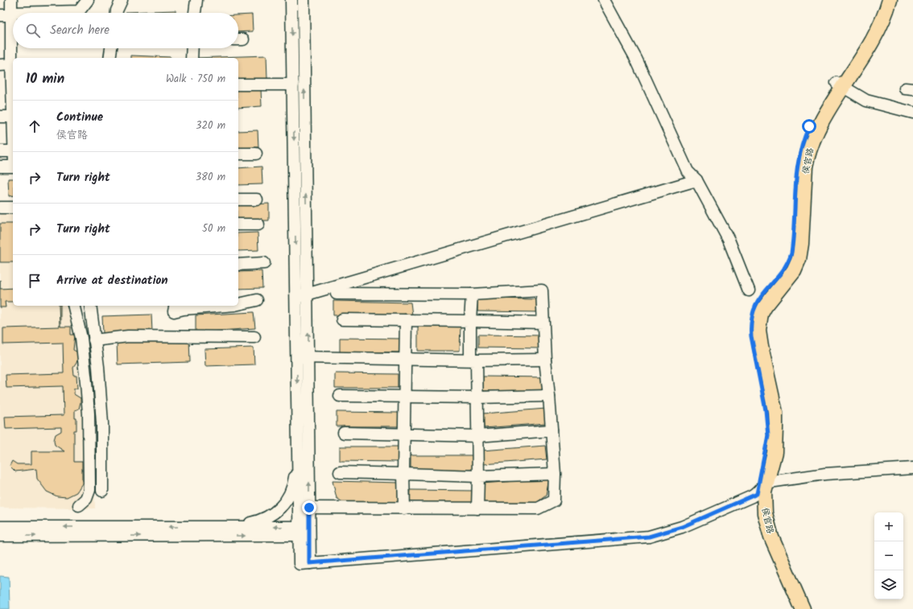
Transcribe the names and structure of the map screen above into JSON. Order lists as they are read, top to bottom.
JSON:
{
  "streets": {
    "main road": ["侯官路"]
  },
  "page": {
    "search": "Search here",
    "heading": ["10 min", "Walk · 750 m"],
    "list": [
      ["Continue", "侯官路", "320 m"],
      ["Turn right", "380 m"],
      ["Turn right", "50 m"],
      "Arrive at destination"
    ],
    "map_buttons": ["+", "−"]
  }
}
